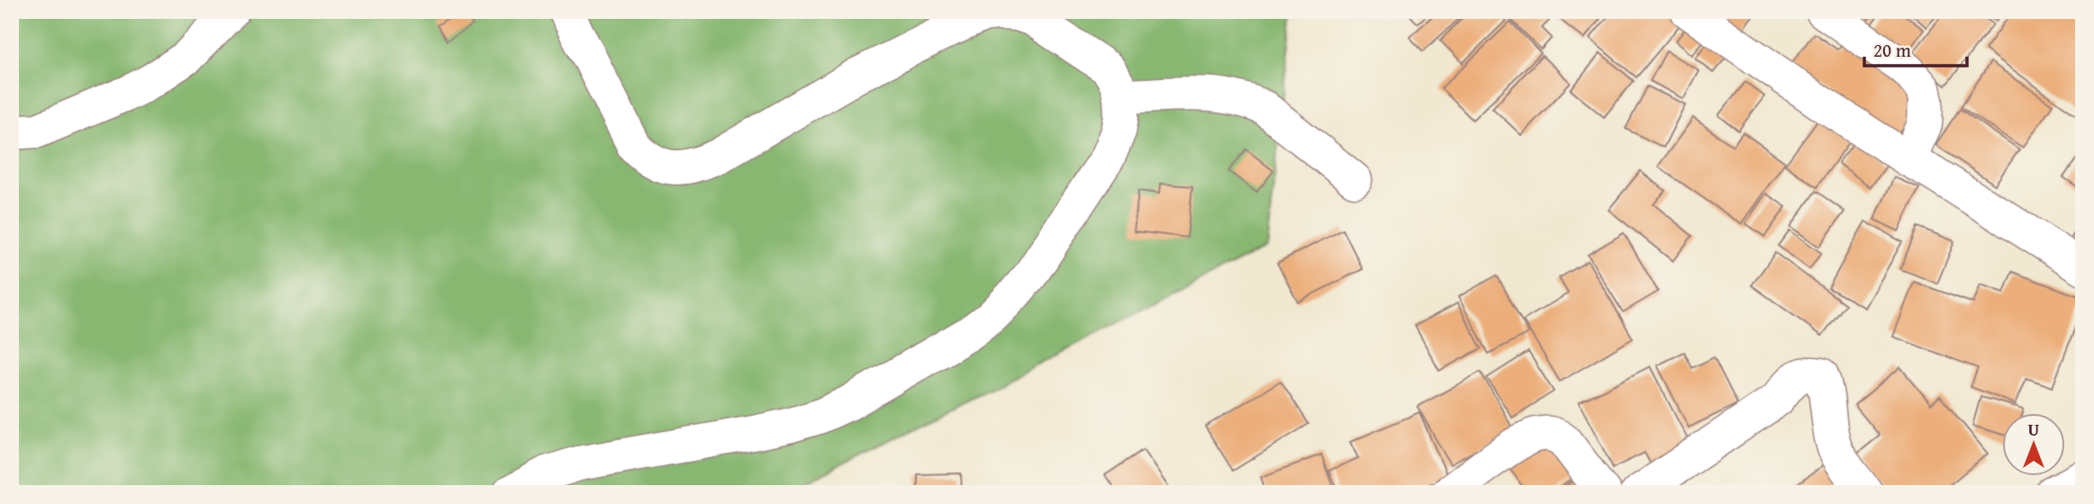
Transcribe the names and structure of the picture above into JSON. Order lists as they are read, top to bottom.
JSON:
{
  "scale_bar": "20 m",
  "north": "top"
}
